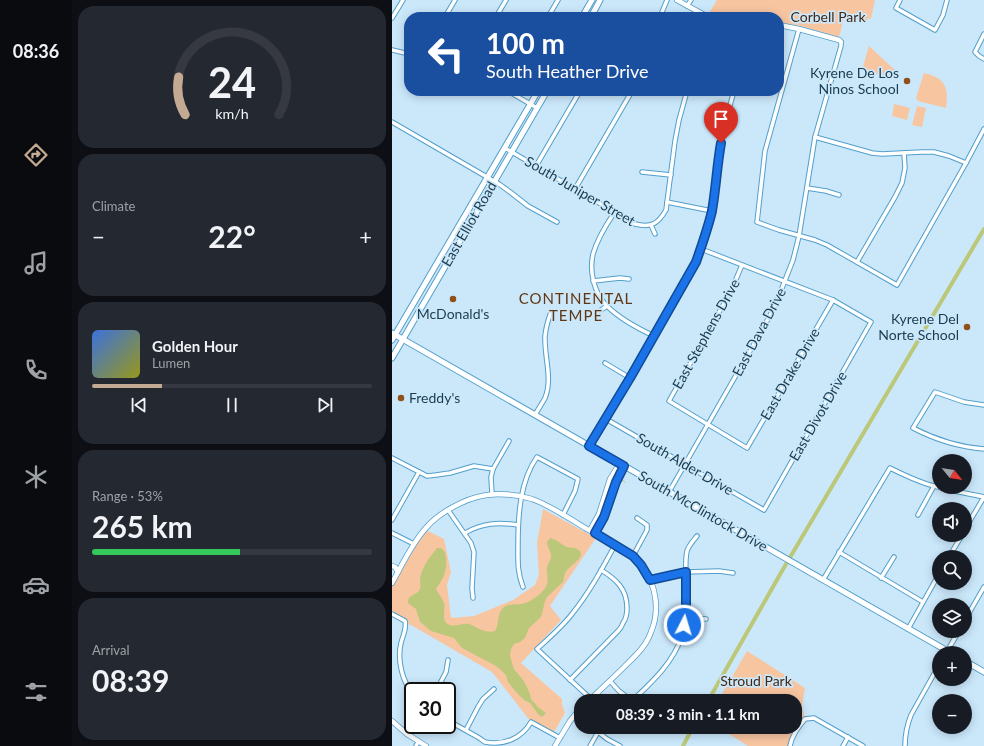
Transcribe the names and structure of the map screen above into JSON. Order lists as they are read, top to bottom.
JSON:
{
  "streets": {
    "main road": ["East Elliot Road", "South McClintock Drive"],
    "street": [
      "South Juniper Street",
      "East Dava Drive",
      "East Stephens Drive",
      "East Drake Drive",
      "East Divot Drive",
      "South Alder Drive"
    ]
  },
  "crossings": [
    ["South Juniper Street", "East Elliot Road"],
    ["East Elliot Road", "South McClintock Drive"],
    ["East Dava Drive", "East Stephens Drive"],
    ["East Dava Drive", "East Drake Drive"],
    ["East Dava Drive", "South Alder Drive"],
    ["East Dava Drive", "South McClintock Drive"],
    ["East Stephens Drive", "East Drake Drive"],
    ["East Drake Drive", "East Divot Drive"],
    ["East Divot Drive", "South Alder Drive"]
  ],
  "districts": ["CONTINENTAL TEMPE"],
  "parks": ["Corbell Park", "Stroud Park"],
  "places": [
    "Kyrene De Los Ninos School",
    "McDonald's",
    "Kyrene Del Norte School",
    "Freddy's"
  ],
  "north": "bottom right",
  "page": {
    "tabs": "08:36",
    "turn": ["100 m", "South Heather Drive"],
    "tile": [
      "Climate",
      ["Range · 53%", "265 km"],
      ["Arrival", "08:39"]
    ],
    "heat": ["−", "22°", "+"],
    "song": ["Golden Hour", "Lumen"],
    "map_buttons": ["+", "−"],
    "limit": "30",
    "trip": "08:39 · 3 min · 1.1 km",
    "gauge": ["24", "km/h"]
  }
}
